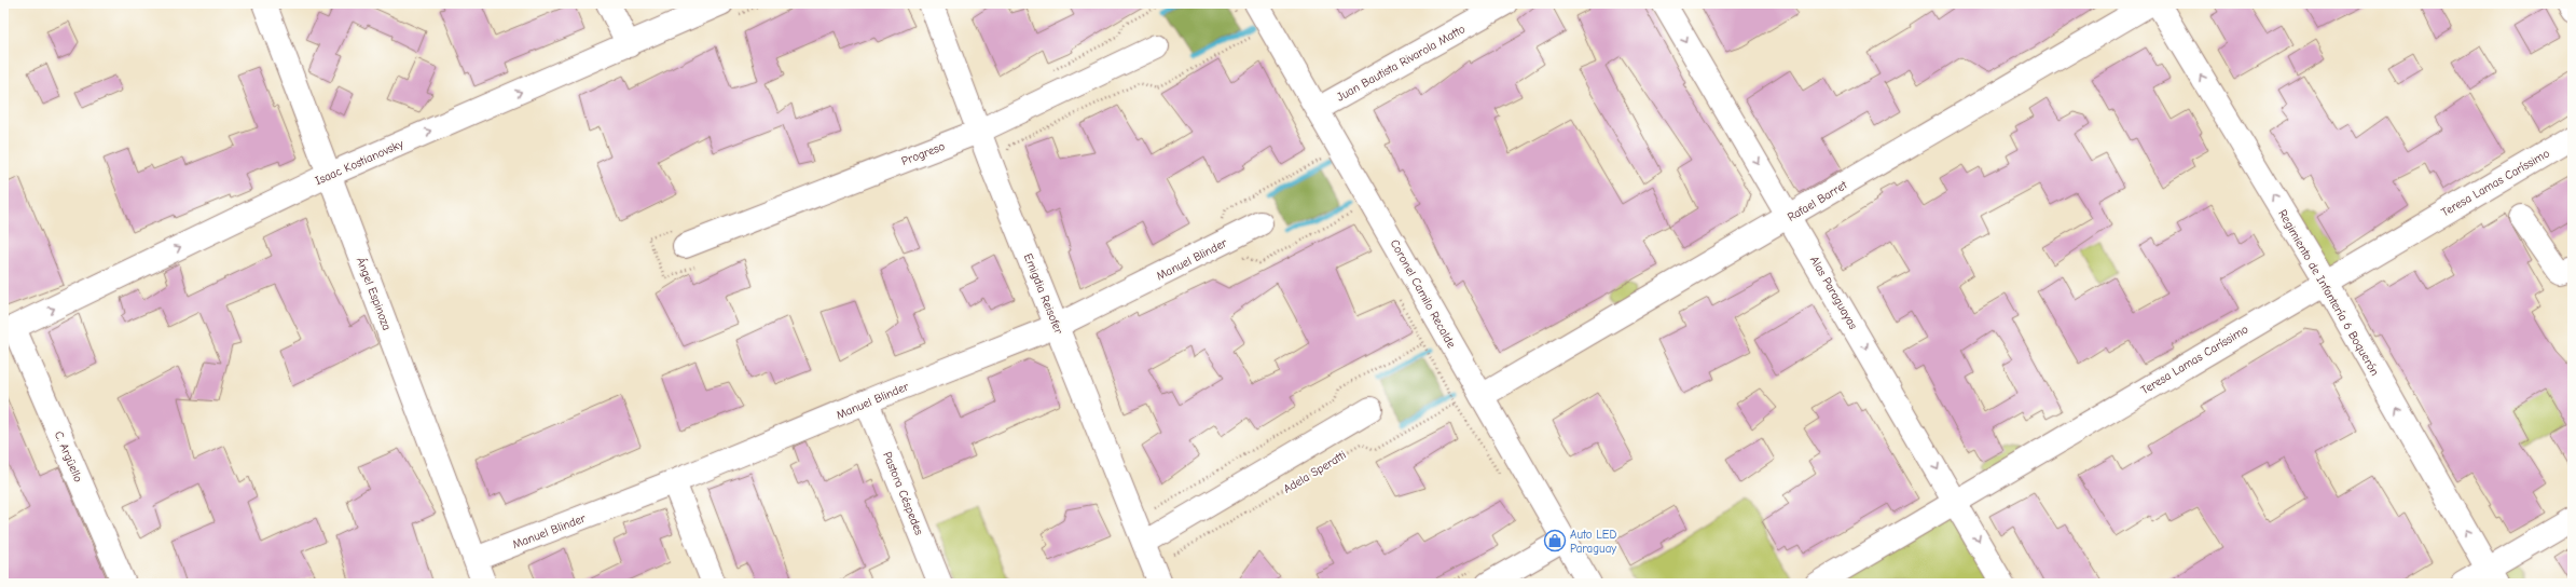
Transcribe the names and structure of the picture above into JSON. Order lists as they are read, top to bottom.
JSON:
{
  "streets": {
    "street": [
      "Juan Bautista Rivarola Matto",
      "Progreso",
      "Isaac Kostianovsky",
      "Teresa Lamas Caríssimo",
      "Rafael Barret",
      "Manuel Blinder",
      "Alas Paraguayas",
      "Regimiento de Infantería 6 Boquerón",
      "Ángel Espinoza",
      "Emigdia Reisofer",
      "Coronel Camilo Recalde",
      "C. Argüello",
      "Pastora Céspedes"
    ],
    "path": ["Adela Speratti"]
  },
  "crossings": [
    ["Juan Bautista Rivarola Matto", "Coronel Camilo Recalde"],
    ["Progreso", "Emigdia Reisofer"],
    ["Isaac Kostianovsky", "Ángel Espinoza"],
    ["Isaac Kostianovsky", "C. Argüello"],
    ["Teresa Lamas Caríssimo", "Alas Paraguayas"],
    ["Teresa Lamas Caríssimo", "Regimiento de Infantería 6 Boquerón"],
    ["Rafael Barret", "Alas Paraguayas"],
    ["Rafael Barret", "Coronel Camilo Recalde"],
    ["Manuel Blinder", "Ángel Espinoza"],
    ["Manuel Blinder", "Emigdia Reisofer"],
    ["Manuel Blinder", "Pastora Céspedes"],
    ["Coronel Camilo Recalde", "Adela Speratti"]
  ],
  "one_way": ["Isaac Kostianovsky", "Alas Paraguayas", "Regimiento de Infantería 6 Boquerón"],
  "places": {
    "shop": ["Auto LED Paraguay"]
  }
}
